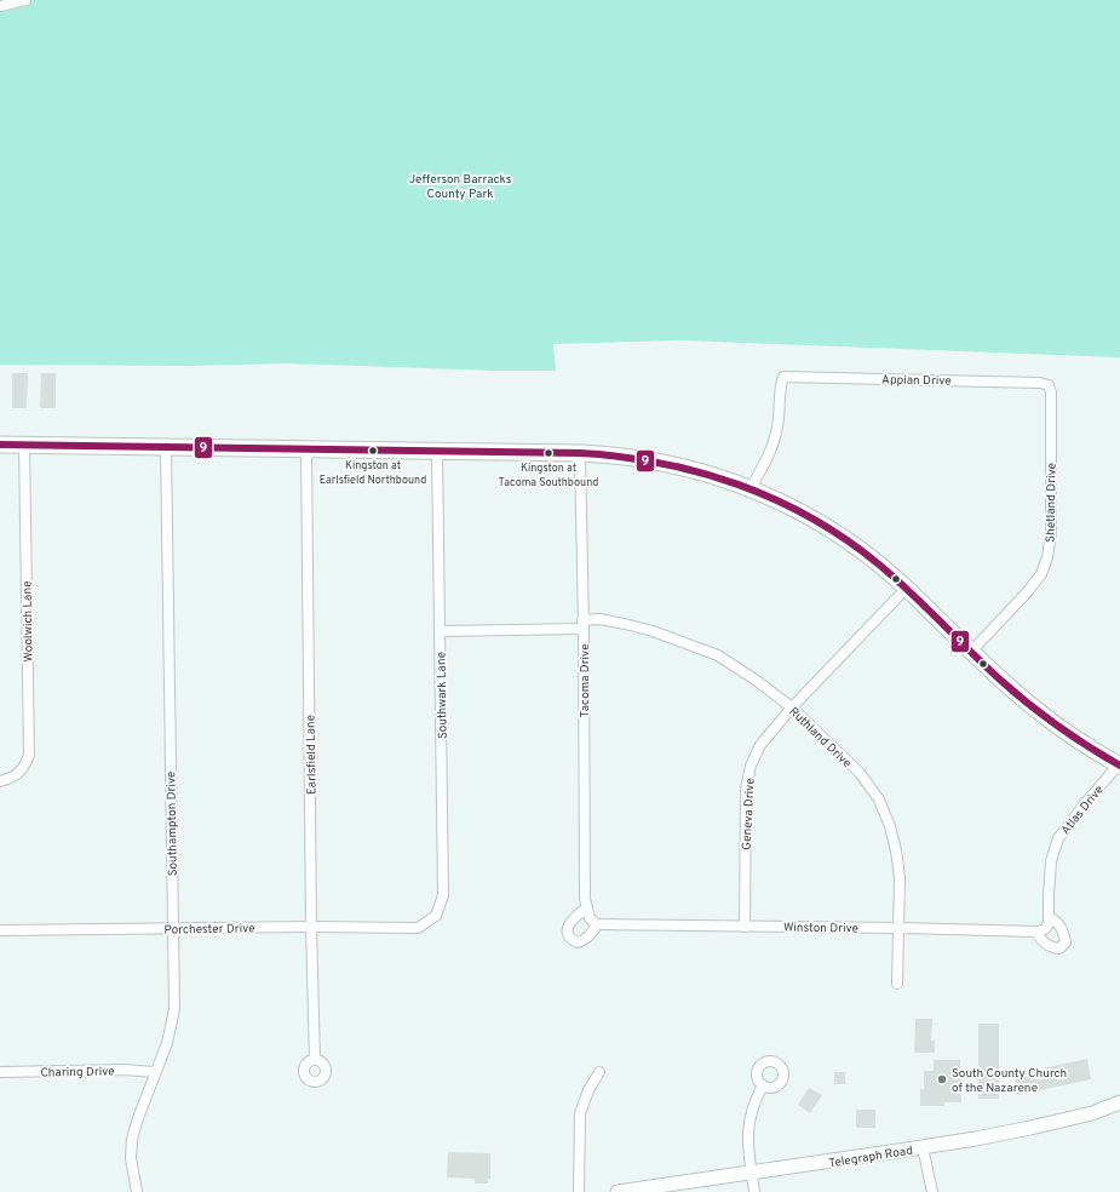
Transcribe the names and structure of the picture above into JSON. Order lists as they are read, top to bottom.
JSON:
{
  "streets": {
    "main road": ["Telegraph Road"],
    "street": [
      "Appian Drive",
      "Shetland Drive",
      "Woolwich Lane",
      "Tacoma Drive",
      "Southwark Lane",
      "Ruthland Drive",
      "Earlsfield Lane",
      "Atlas Drive",
      "Geneva Drive",
      "Southampton Drive",
      "Winston Drive",
      "Porchester Drive",
      "Charing Drive"
    ]
  },
  "crossings": [
    ["Appian Drive", "Shetland Drive"],
    ["Tacoma Drive", "Ruthland Drive"],
    ["Southwark Lane", "Ruthland Drive"],
    ["Southwark Lane", "Porchester Drive"],
    ["Ruthland Drive", "Geneva Drive"],
    ["Ruthland Drive", "Winston Drive"],
    ["Earlsfield Lane", "Porchester Drive"],
    ["Atlas Drive", "Winston Drive"],
    ["Geneva Drive", "Winston Drive"],
    ["Southampton Drive", "Porchester Drive"],
    ["Southampton Drive", "Charing Drive"]
  ],
  "parks": ["Jefferson Barracks County Park"],
  "places": ["Kingston at Earlsfield Northbound", "Kingston at Tacoma Southbound", "South County Church of the Nazarene"],
  "lines": ["transit line 9"]
}
